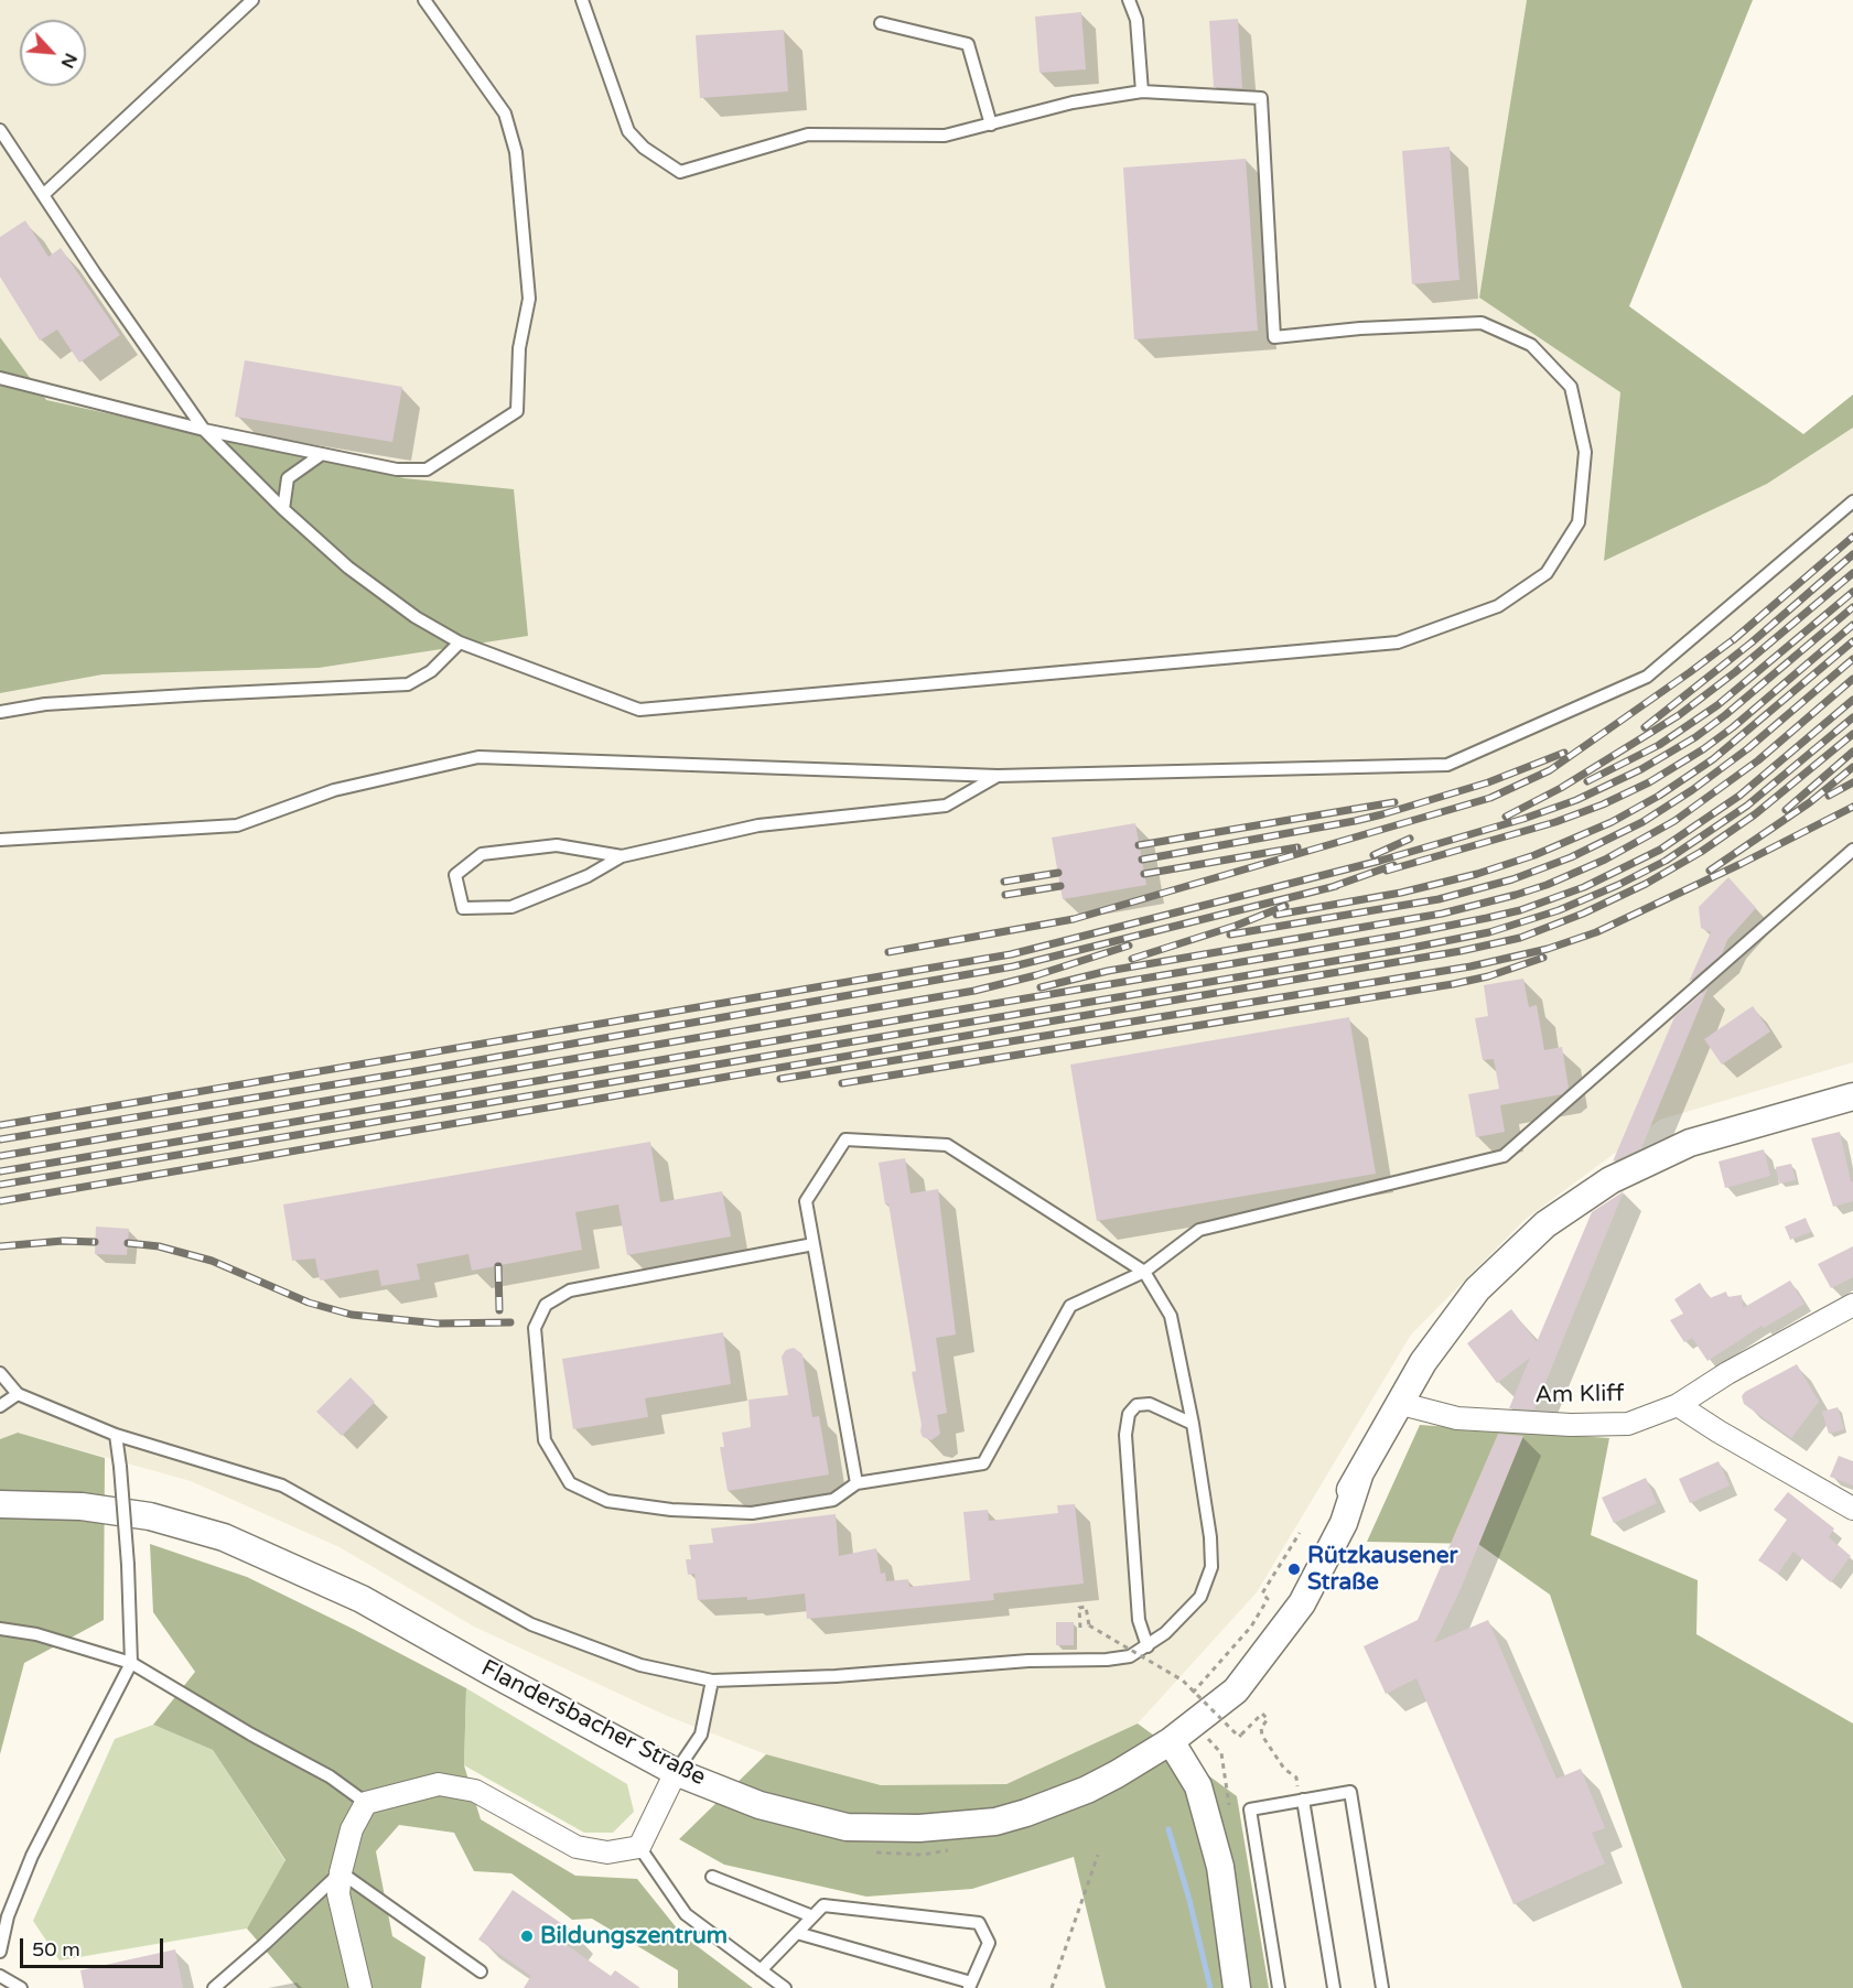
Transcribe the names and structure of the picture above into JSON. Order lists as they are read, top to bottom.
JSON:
{
  "streets": {
    "street": ["Am Kliff", "Flandersbacher Straße"]
  },
  "crossings": [
    ["Am Kliff", "Flandersbacher Straße"]
  ],
  "places": ["Rützkausener Straße", "Bildungszentrum"],
  "scale_bar": "50 m",
  "north": "bottom right"
}
